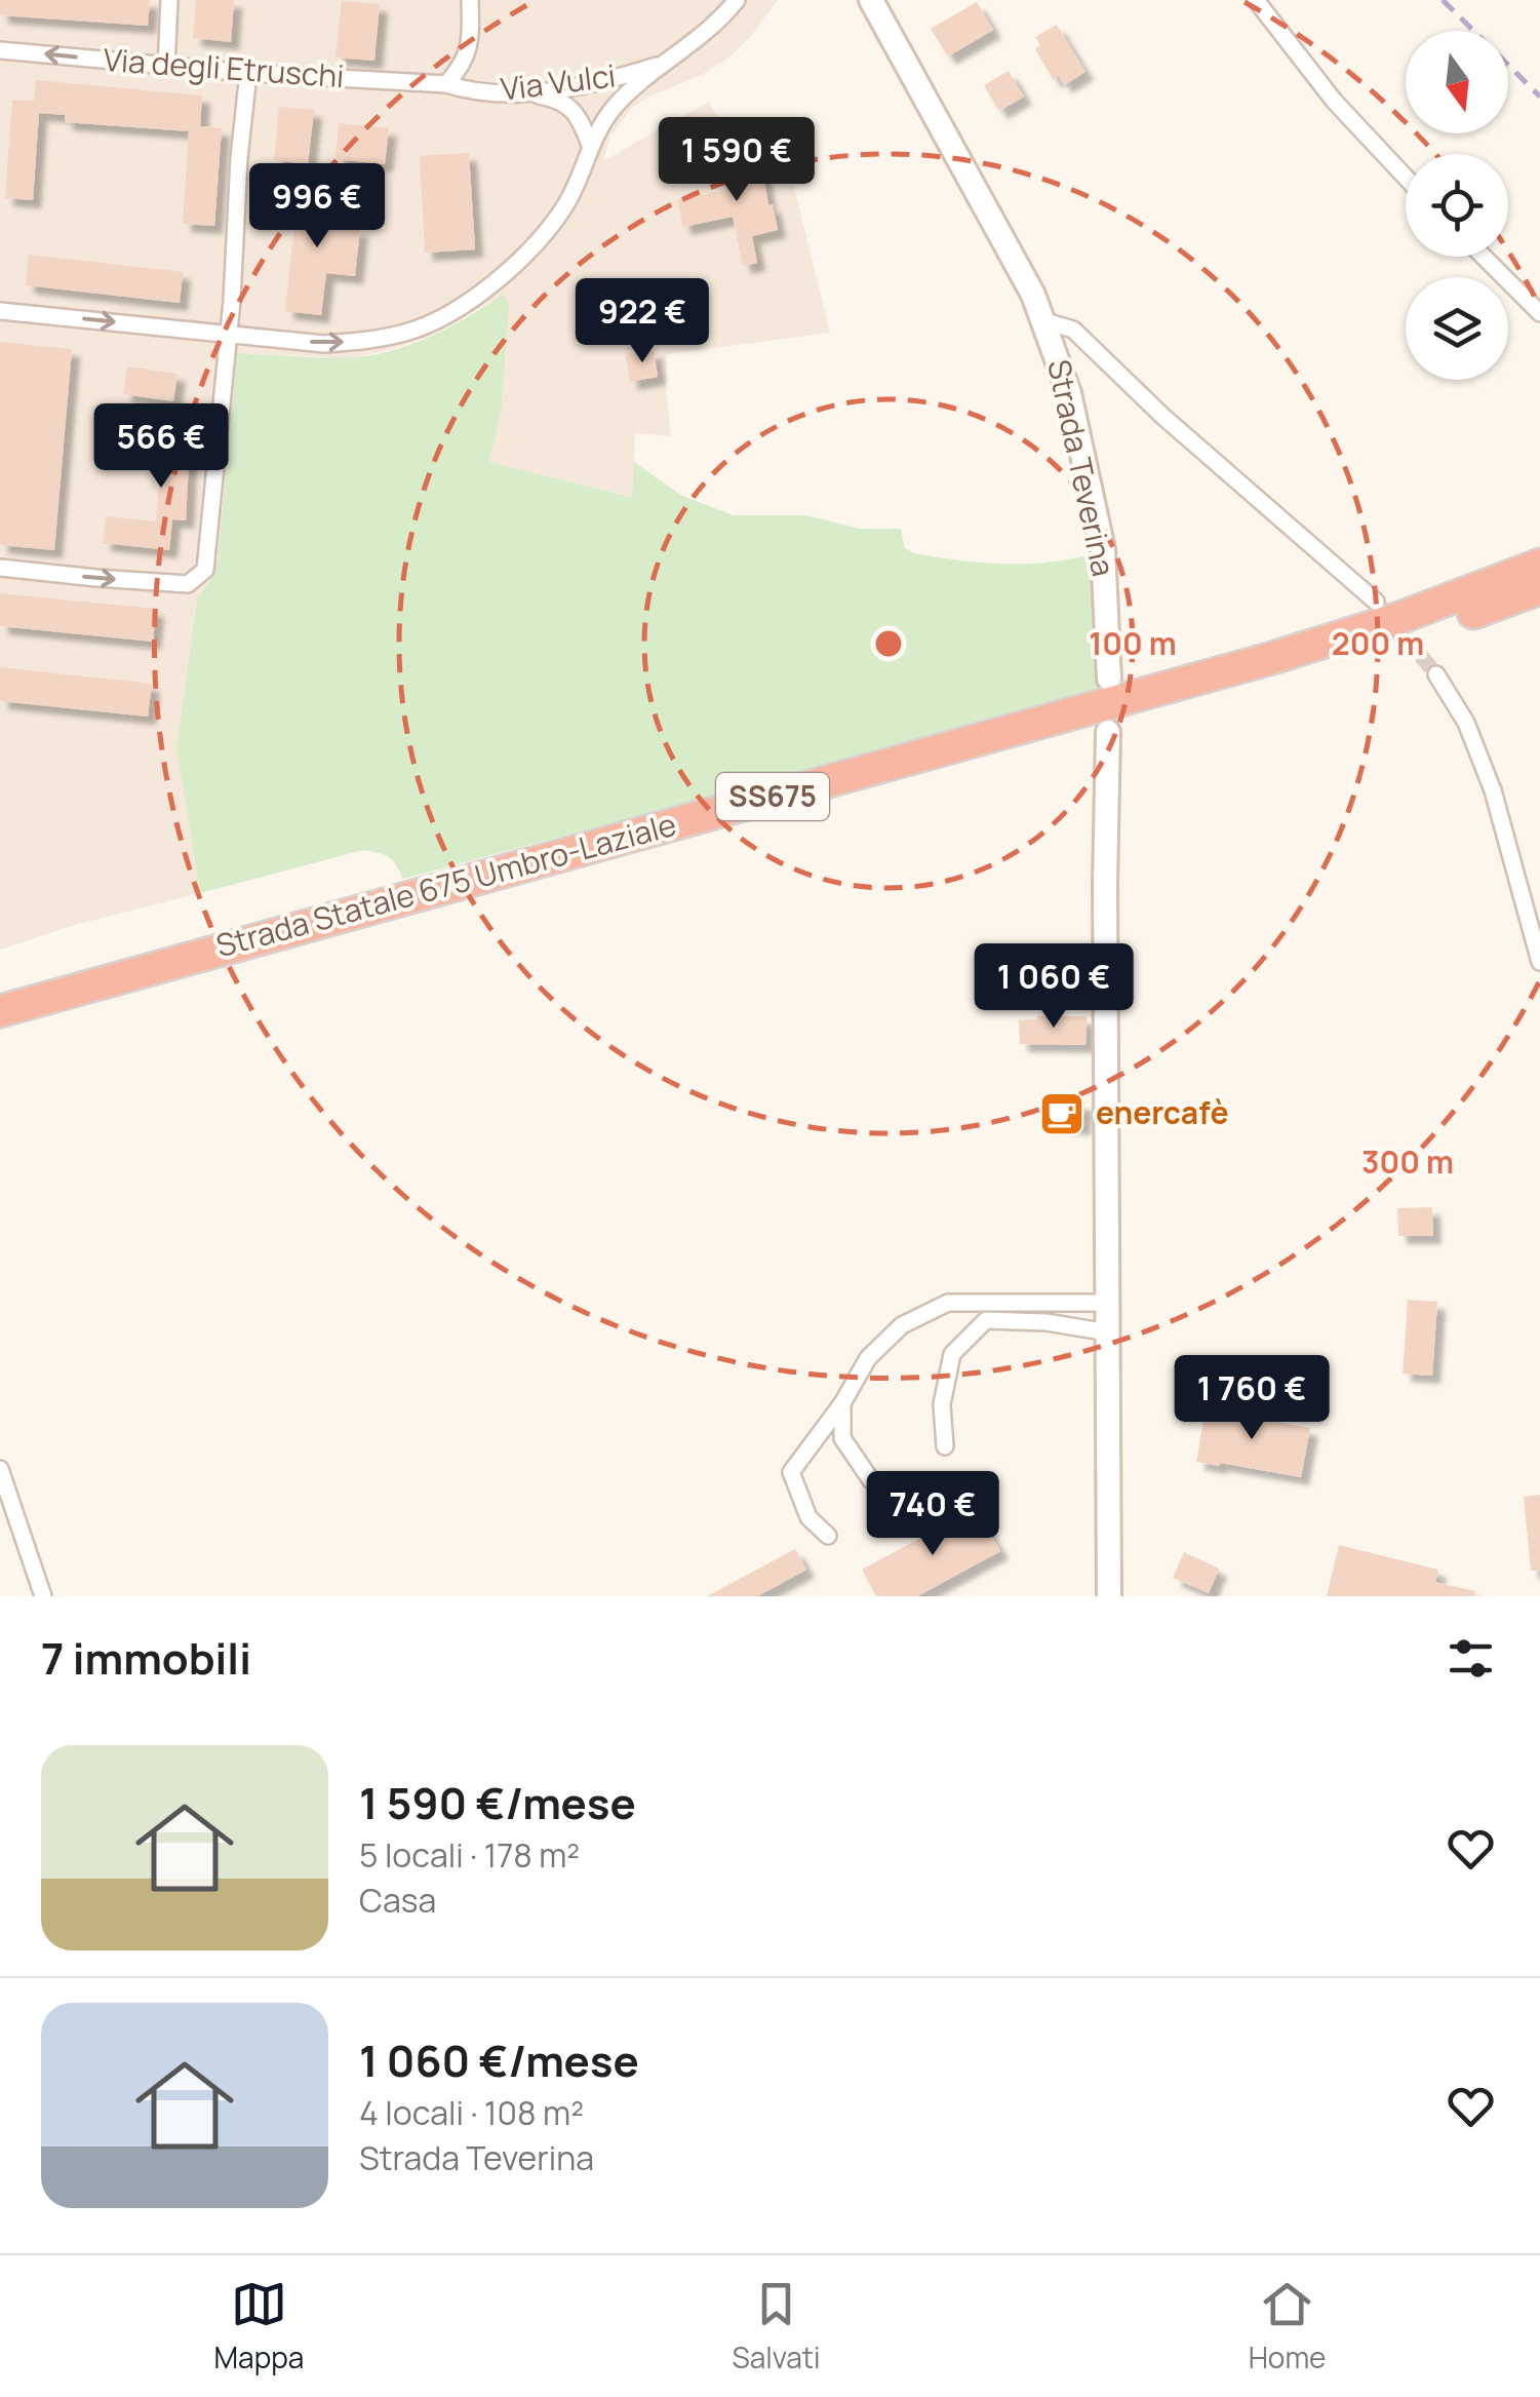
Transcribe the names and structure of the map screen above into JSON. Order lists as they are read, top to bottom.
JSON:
{
  "streets": {
    "highway": ["SS675", "Strada Statale 675 Umbro-Laziale"],
    "main road": ["Strada Teverina"],
    "street": ["Via degli Etruschi", "Via Vulci"]
  },
  "crossings": [
    ["Via degli Etruschi", "Via Vulci"]
  ],
  "one_way": ["Via degli Etruschi"],
  "places": {
    "cafe": ["enercafè"]
  },
  "north": "bottom",
  "page": {
    "price": [
      "1 590 €",
      "996 €",
      "922 €",
      "566 €",
      "1 060 €",
      "1 760 €",
      "740 €"
    ],
    "heading": "7 immobili",
    "list": [
      {
        "name": "1 590 €/mese",
        "note": "5 locali · 178 m² · Casa"
      },
      {
        "name": "1 060 €/mese",
        "note": "4 locali · 108 m² · Strada Teverina"
      }
    ],
    "tabs": ["Mappa", "Salvati", "Home"]
  },
  "rings": ["100 m", "200 m", "300 m"]
}
